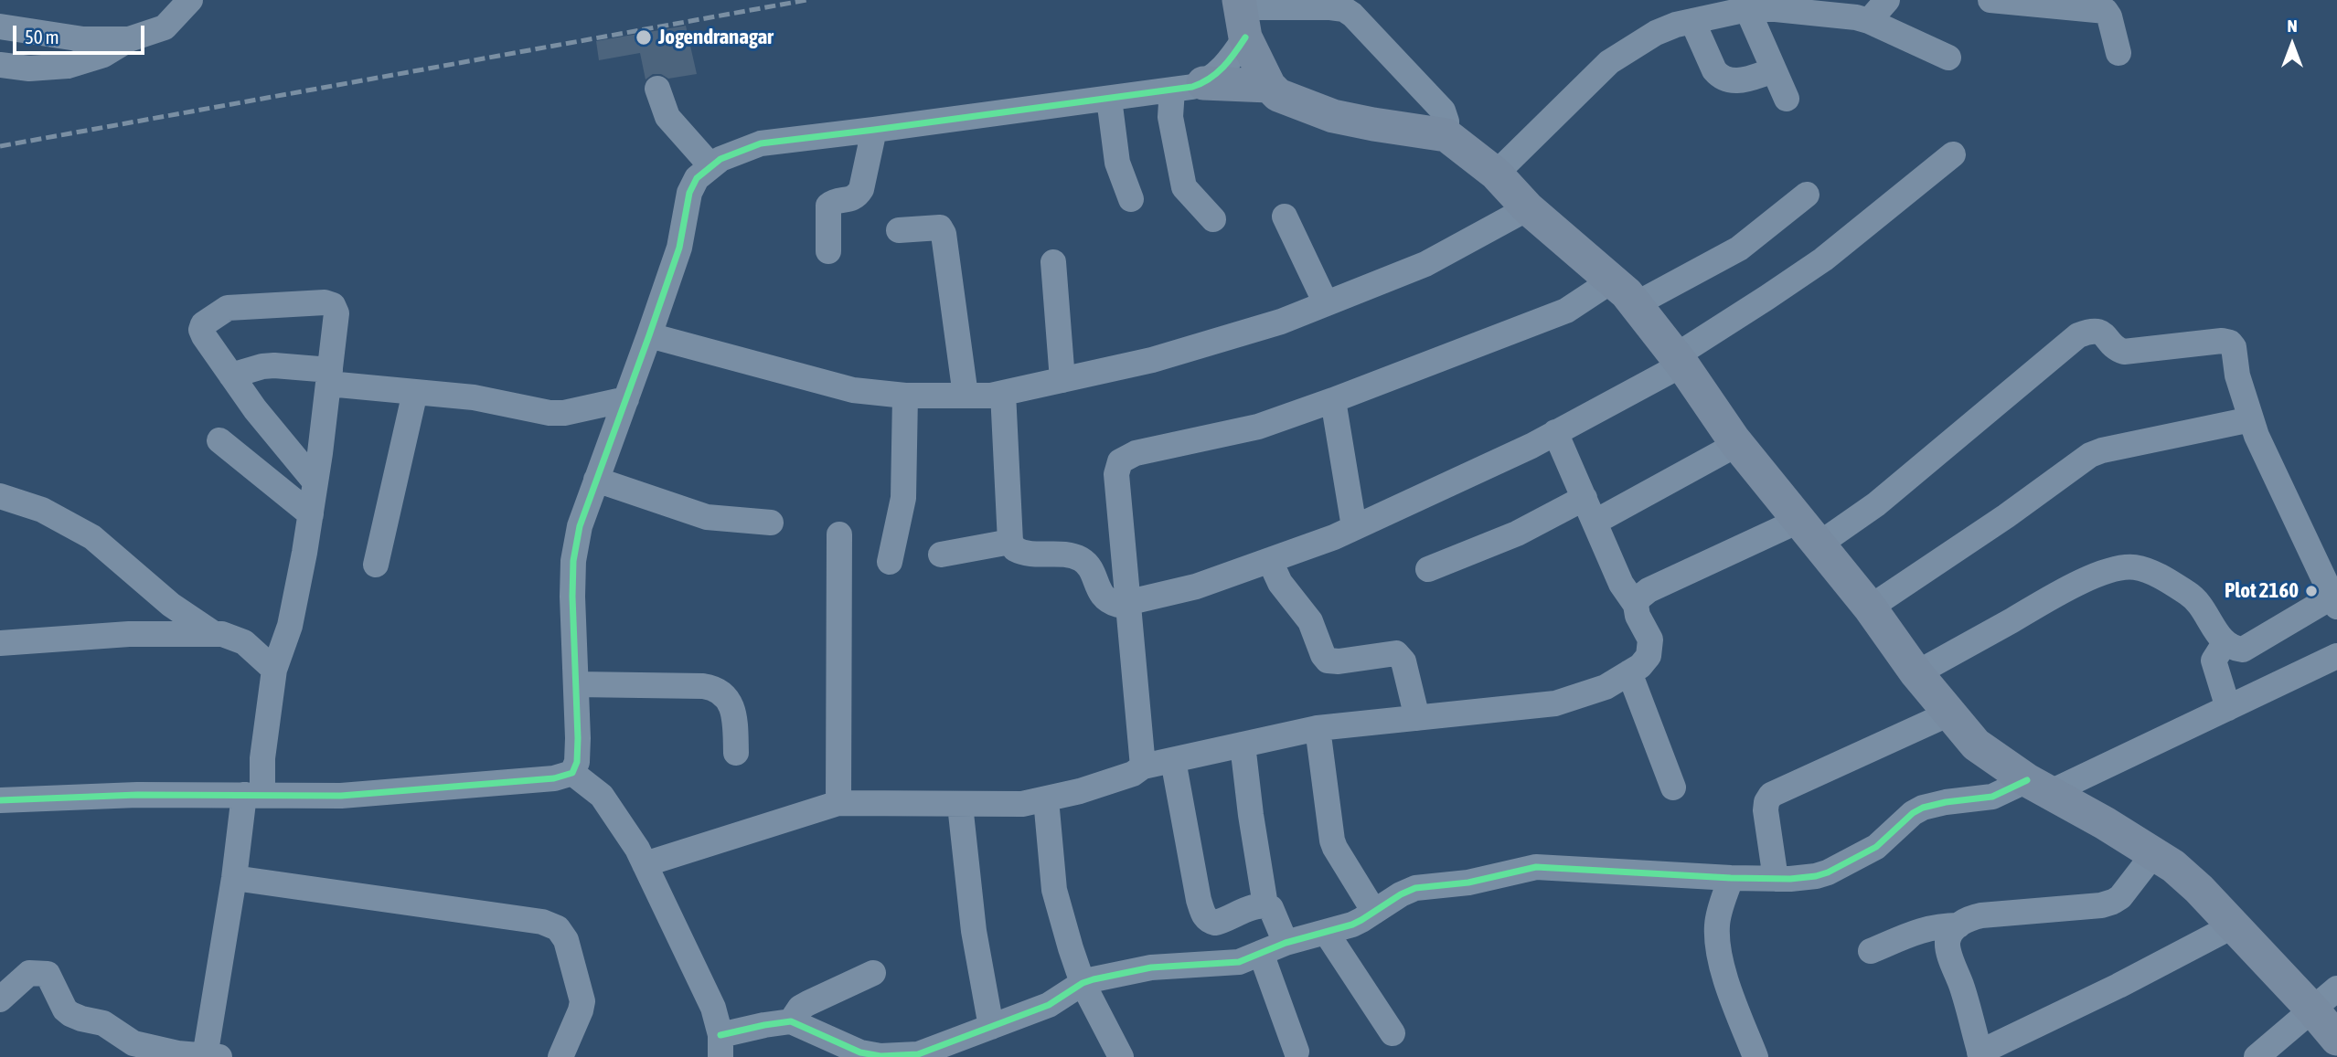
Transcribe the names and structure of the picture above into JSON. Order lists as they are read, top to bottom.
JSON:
{
  "places": ["Jogendranagar", "Plot 2160"],
  "scale_bar": "50 m",
  "north": "top"
}
